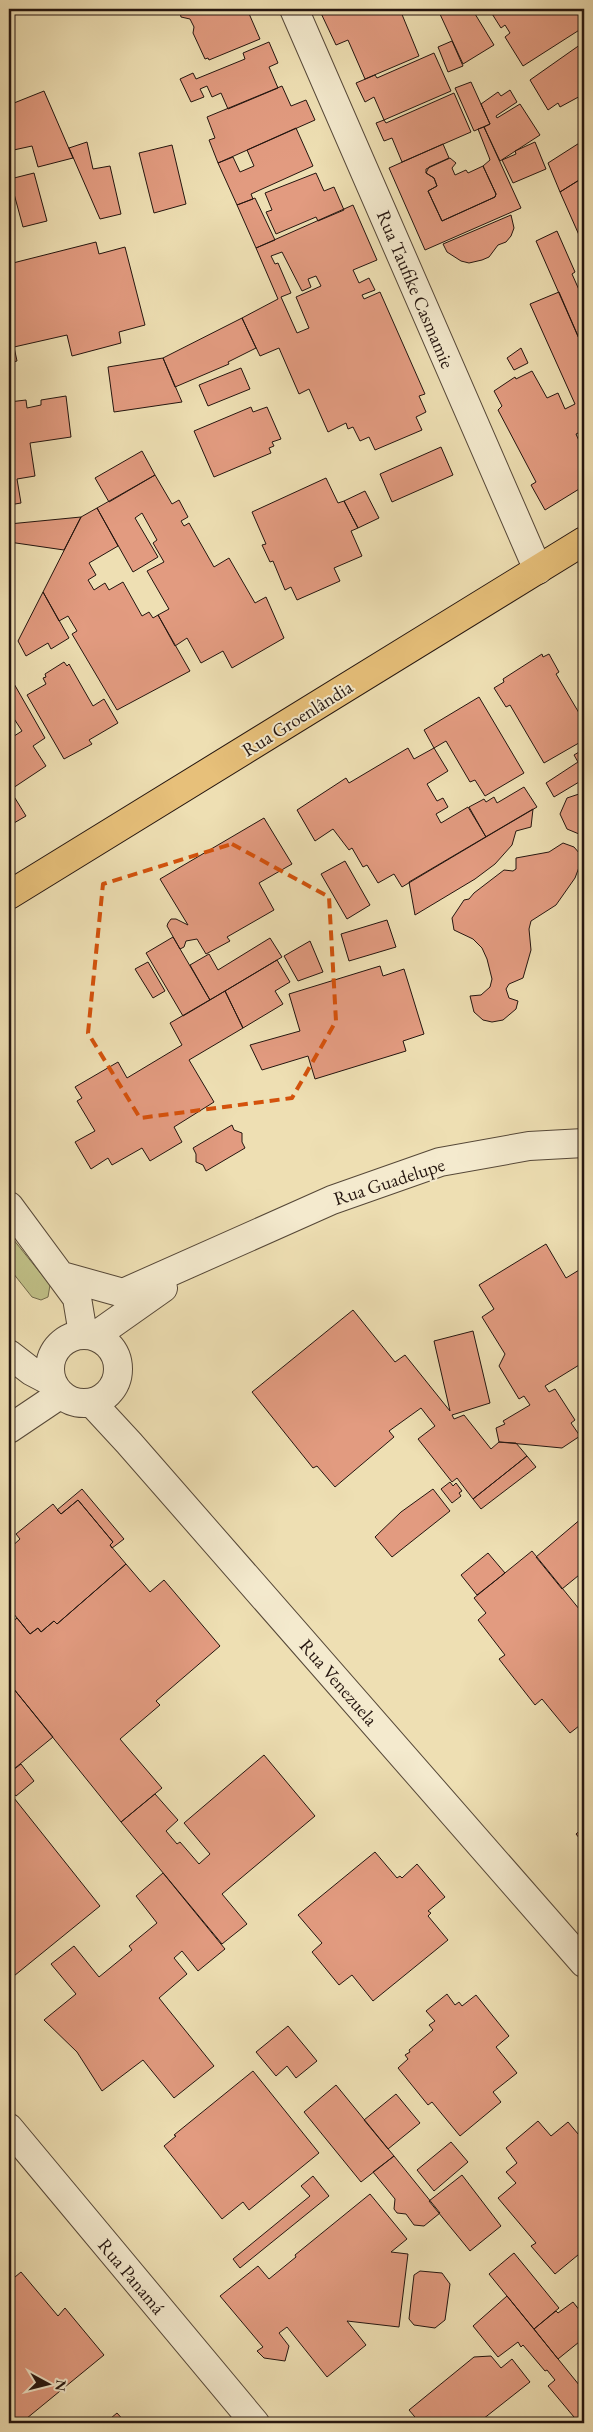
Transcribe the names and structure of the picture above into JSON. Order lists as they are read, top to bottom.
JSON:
{
  "streets": {
    "main road": ["Rua Groenlândia"],
    "street": [
      "Rua Taufike Casmamie",
      "Rua Guadelupe",
      "Rua Venezuela",
      "Rua Panamá"
    ]
  },
  "crossings": [
    ["Rua Taufike Casmamie", "Rua Groenlândia"],
    ["Rua Guadelupe", "Rua Venezuela"]
  ],
  "north": "right"
}
